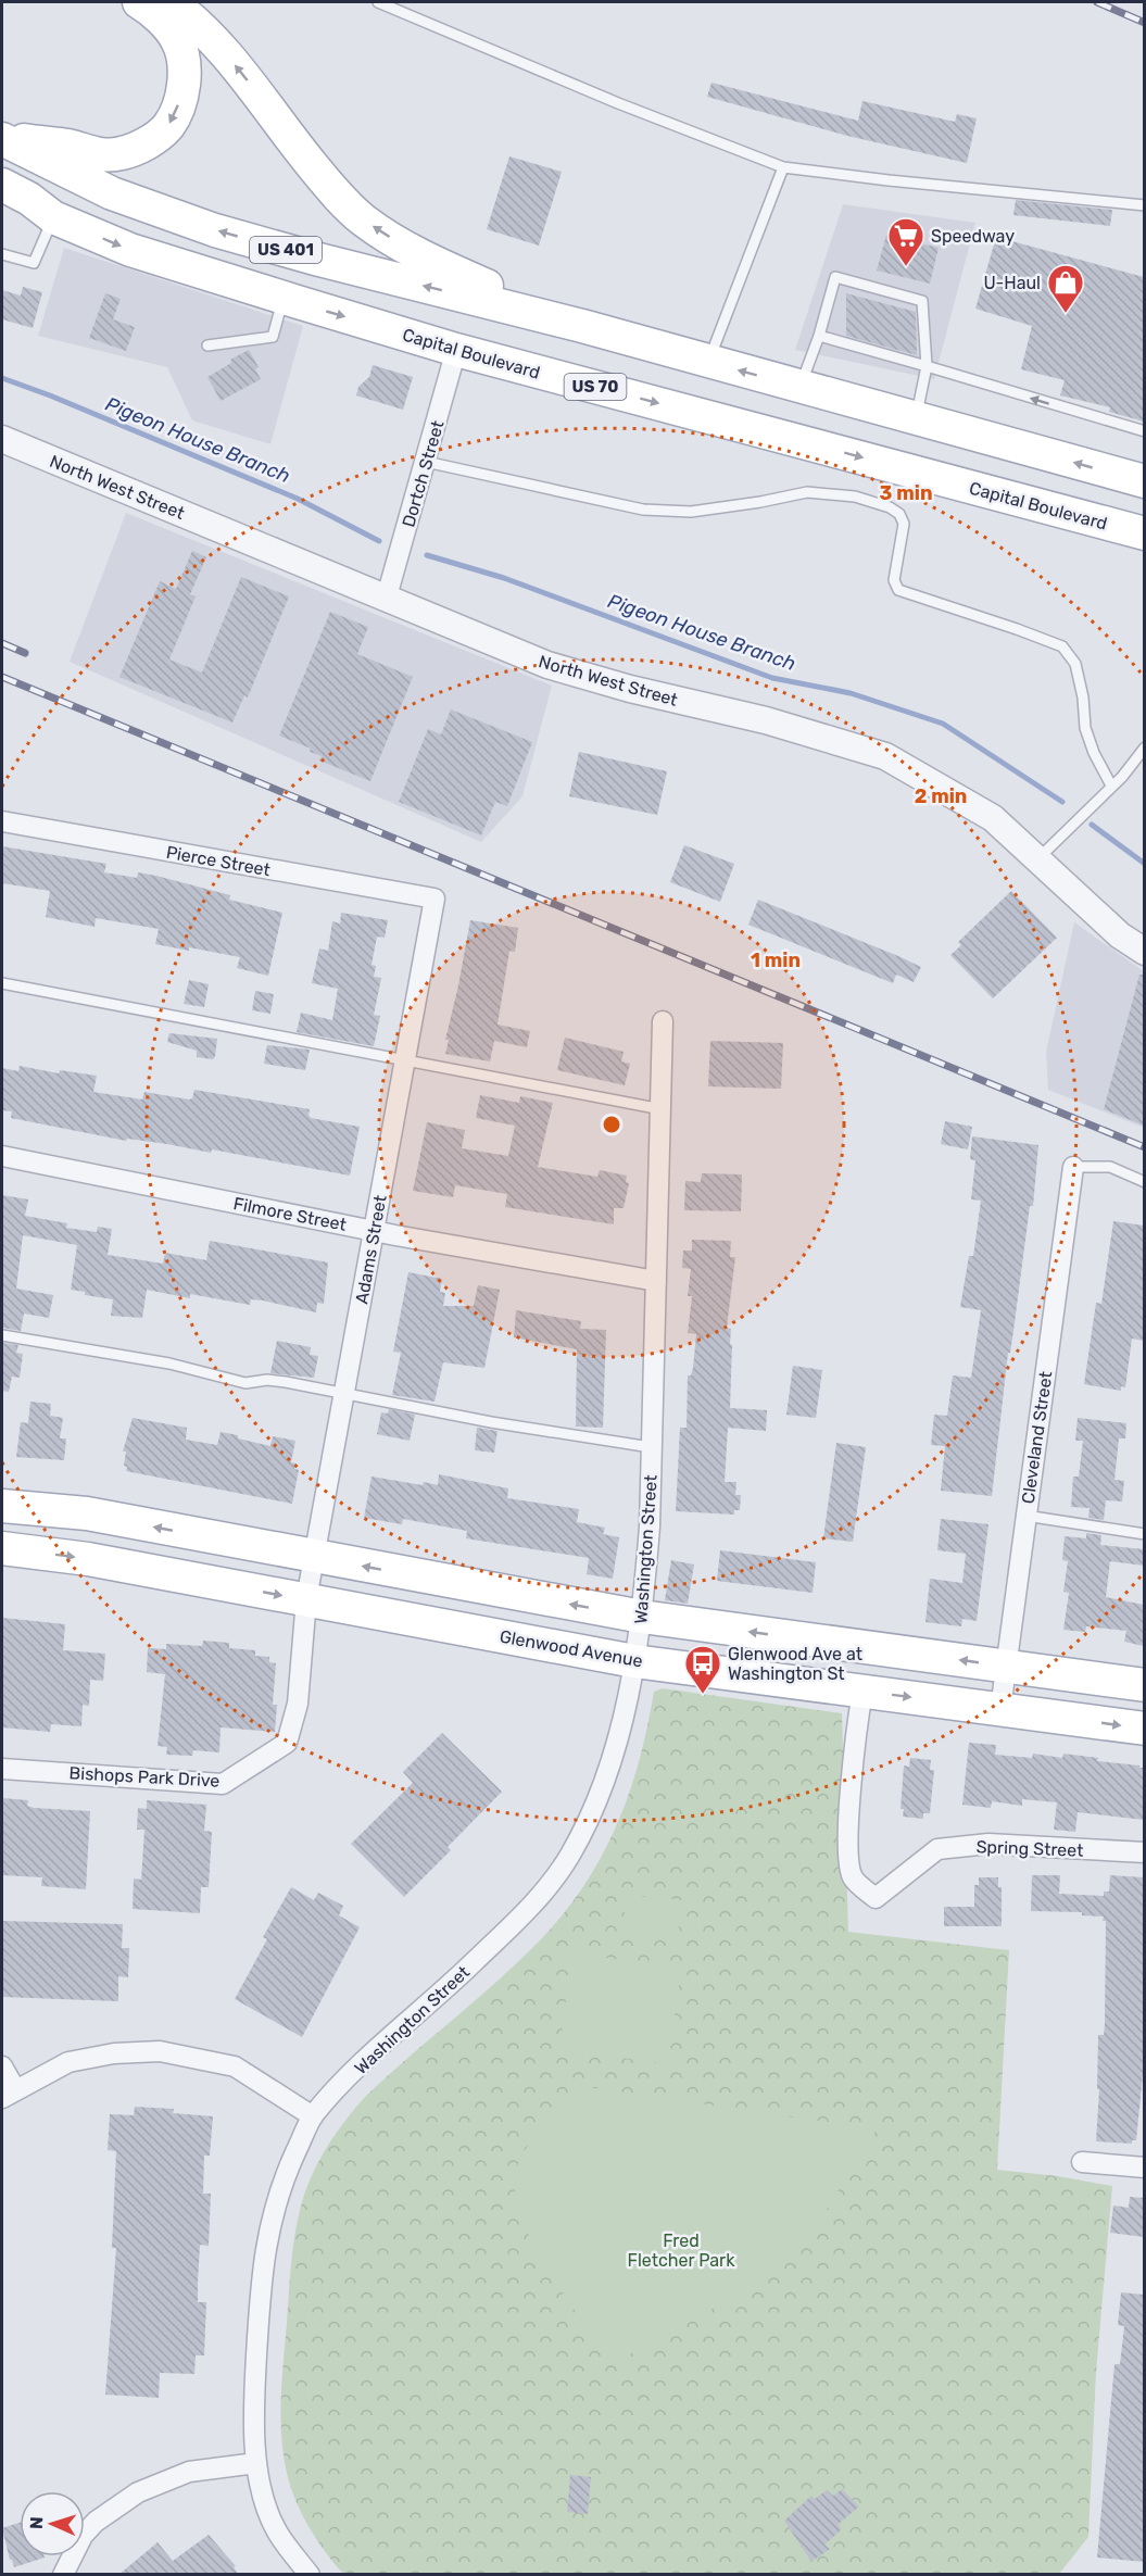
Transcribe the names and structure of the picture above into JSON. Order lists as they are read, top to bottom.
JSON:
{
  "streets": {
    "main road": [
      "US 401",
      "Capital Boulevard",
      "US 70",
      "Glenwood Avenue"
    ],
    "street": [
      "Dortch Street",
      "North West Street",
      "Pierce Street",
      "Filmore Street",
      "Adams Street",
      "Cleveland Street",
      "Washington Street",
      "Bishops Park Drive",
      "Spring Street"
    ]
  },
  "crossings": [
    ["Capital Boulevard", "US 70"],
    ["Capital Boulevard", "Dortch Street"],
    ["Dortch Street", "North West Street"],
    ["Pierce Street", "Adams Street"],
    ["Filmore Street", "Adams Street"],
    ["Filmore Street", "Washington Street"],
    ["Adams Street", "Glenwood Avenue"],
    ["Adams Street", "Bishops Park Drive"],
    ["Cleveland Street", "Glenwood Avenue"],
    ["Washington Street", "Glenwood Avenue"],
    ["Glenwood Avenue", "Bishops Park Drive"],
    ["Glenwood Avenue", "Spring Street"]
  ],
  "water": ["Pigeon House Branch"],
  "parks": ["Fred Fletcher Park"],
  "places": {
    "supermarket": ["Speedway"],
    "shop": ["U-Haul"],
    "bus stop": ["Glenwood Ave at Washington St"]
  },
  "north": "left",
  "rings": ["3 min", "2 min", "1 min"]
}
